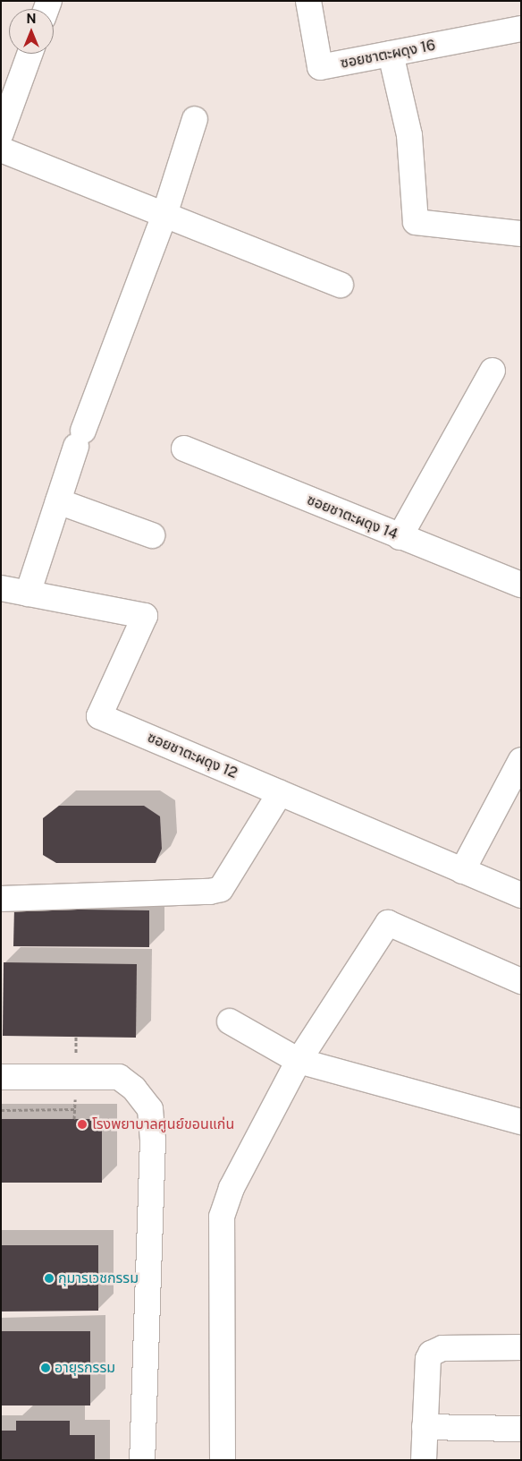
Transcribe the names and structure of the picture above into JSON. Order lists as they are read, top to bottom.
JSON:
{
  "streets": {
    "street": ["ซอยชาตะผดุง 16", "ซอยชาตะผดุง 14", "ซอยชาตะผดุง 12"]
  },
  "places": ["โรงพยาบาลศูนย์ขอนแก่น", "กุมารเวชกรรม", "อายุรกรรม"],
  "north": "top"
}
